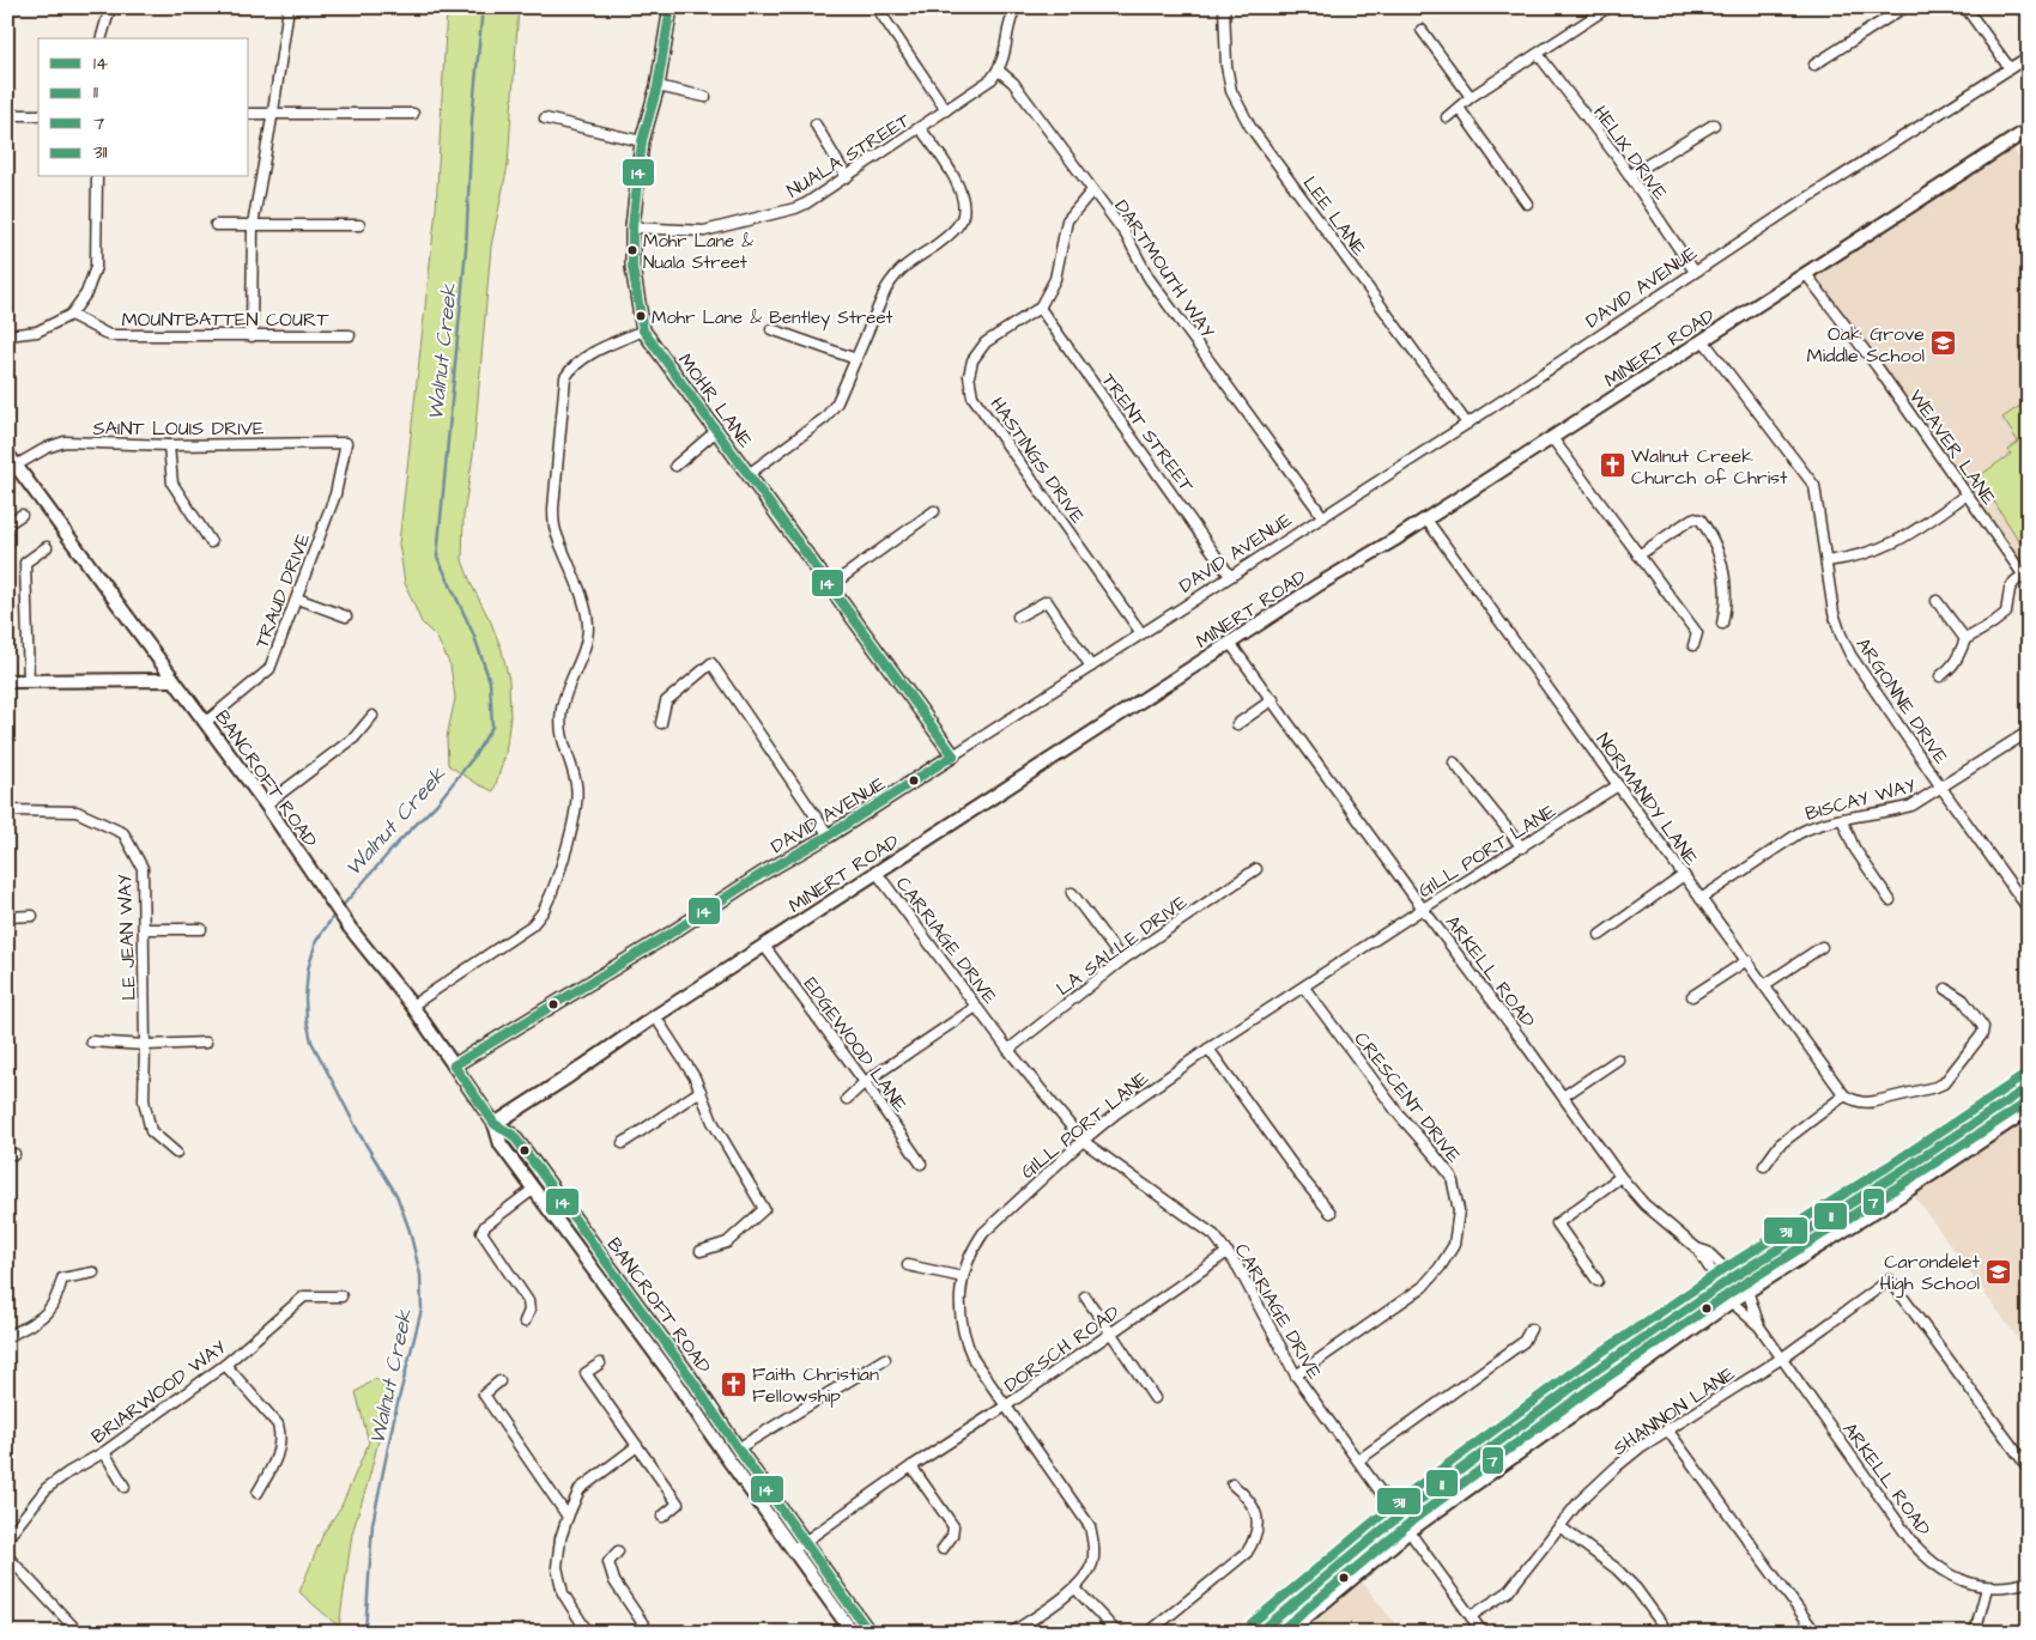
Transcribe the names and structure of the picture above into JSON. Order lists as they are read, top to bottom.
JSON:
{
  "streets": {
    "street": [
      "HELIX DRIVE",
      "NUALA STREET",
      "LEE LANE",
      "DARTMOUTH WAY",
      "DAVID AVENUE",
      "MOUNTBATTEN COURT",
      "MINERT ROAD",
      "MOHR LANE",
      "SAINT LOUIS DRIVE",
      "TRENT STREET",
      "WEAVER LANE",
      "HASTINGS DRIVE",
      "TRAUD DRIVE",
      "ARGONNE DRIVE",
      "BANCROFT ROAD",
      "NORMANDY LANE",
      "BISCAY WAY",
      "GILL PORT LANE",
      "LE JEAN WAY",
      "CARRIAGE DRIVE",
      "LA SALLE DRIVE",
      "ARKELL ROAD",
      "EDGEWOOD LANE",
      "CRESCENT DRIVE",
      "DORSCH ROAD",
      "BRIARWOOD WAY",
      "SHANNON LANE"
    ]
  },
  "crossings": [
    ["HELIX DRIVE", "DAVID AVENUE"],
    ["NUALA STREET", "DARTMOUTH WAY"],
    ["NUALA STREET", "MOHR LANE"],
    ["LEE LANE", "DAVID AVENUE"],
    ["DARTMOUTH WAY", "DAVID AVENUE"],
    ["DARTMOUTH WAY", "HASTINGS DRIVE"],
    ["DAVID AVENUE", "MOHR LANE"],
    ["DAVID AVENUE", "TRENT STREET"],
    ["DAVID AVENUE", "HASTINGS DRIVE"],
    ["DAVID AVENUE", "BANCROFT ROAD"],
    ["MINERT ROAD", "WEAVER LANE"],
    ["MINERT ROAD", "ARGONNE DRIVE"],
    ["MINERT ROAD", "BANCROFT ROAD"],
    ["MINERT ROAD", "NORMANDY LANE"],
    ["MINERT ROAD", "CARRIAGE DRIVE"],
    ["MINERT ROAD", "ARKELL ROAD"],
    ["MINERT ROAD", "EDGEWOOD LANE"],
    ["SAINT LOUIS DRIVE", "TRAUD DRIVE"],
    ["SAINT LOUIS DRIVE", "BANCROFT ROAD"],
    ["TRENT STREET", "HASTINGS DRIVE"],
    ["TRAUD DRIVE", "BANCROFT ROAD"],
    ["ARGONNE DRIVE", "BISCAY WAY"],
    ["BANCROFT ROAD", "DORSCH ROAD"],
    ["NORMANDY LANE", "BISCAY WAY"],
    ["NORMANDY LANE", "GILL PORT LANE"],
    ["GILL PORT LANE", "CARRIAGE DRIVE"],
    ["GILL PORT LANE", "ARKELL ROAD"],
    ["GILL PORT LANE", "CRESCENT DRIVE"],
    ["GILL PORT LANE", "DORSCH ROAD"],
    ["CARRIAGE DRIVE", "LA SALLE DRIVE"],
    ["CARRIAGE DRIVE", "CRESCENT DRIVE"],
    ["CARRIAGE DRIVE", "DORSCH ROAD"],
    ["CARRIAGE DRIVE", "SHANNON LANE"],
    ["ARKELL ROAD", "SHANNON LANE"]
  ],
  "water": ["Walnut Creek"],
  "places": {
    "other": ["Mohr Lane & Nuala Street", "Mohr Lane & Bentley Street"],
    "school or university": ["Oak Grove Middle School", "Carondelet High School"],
    "church": ["Walnut Creek Church of Christ", "Faith Christian Fellowship"]
  },
  "lines": [
    "transit line 14",
    "transit line 311",
    "transit line 11",
    "transit line 7"
  ],
  "legend": [
    "14",
    "11",
    "7",
    "311"
  ]
}
